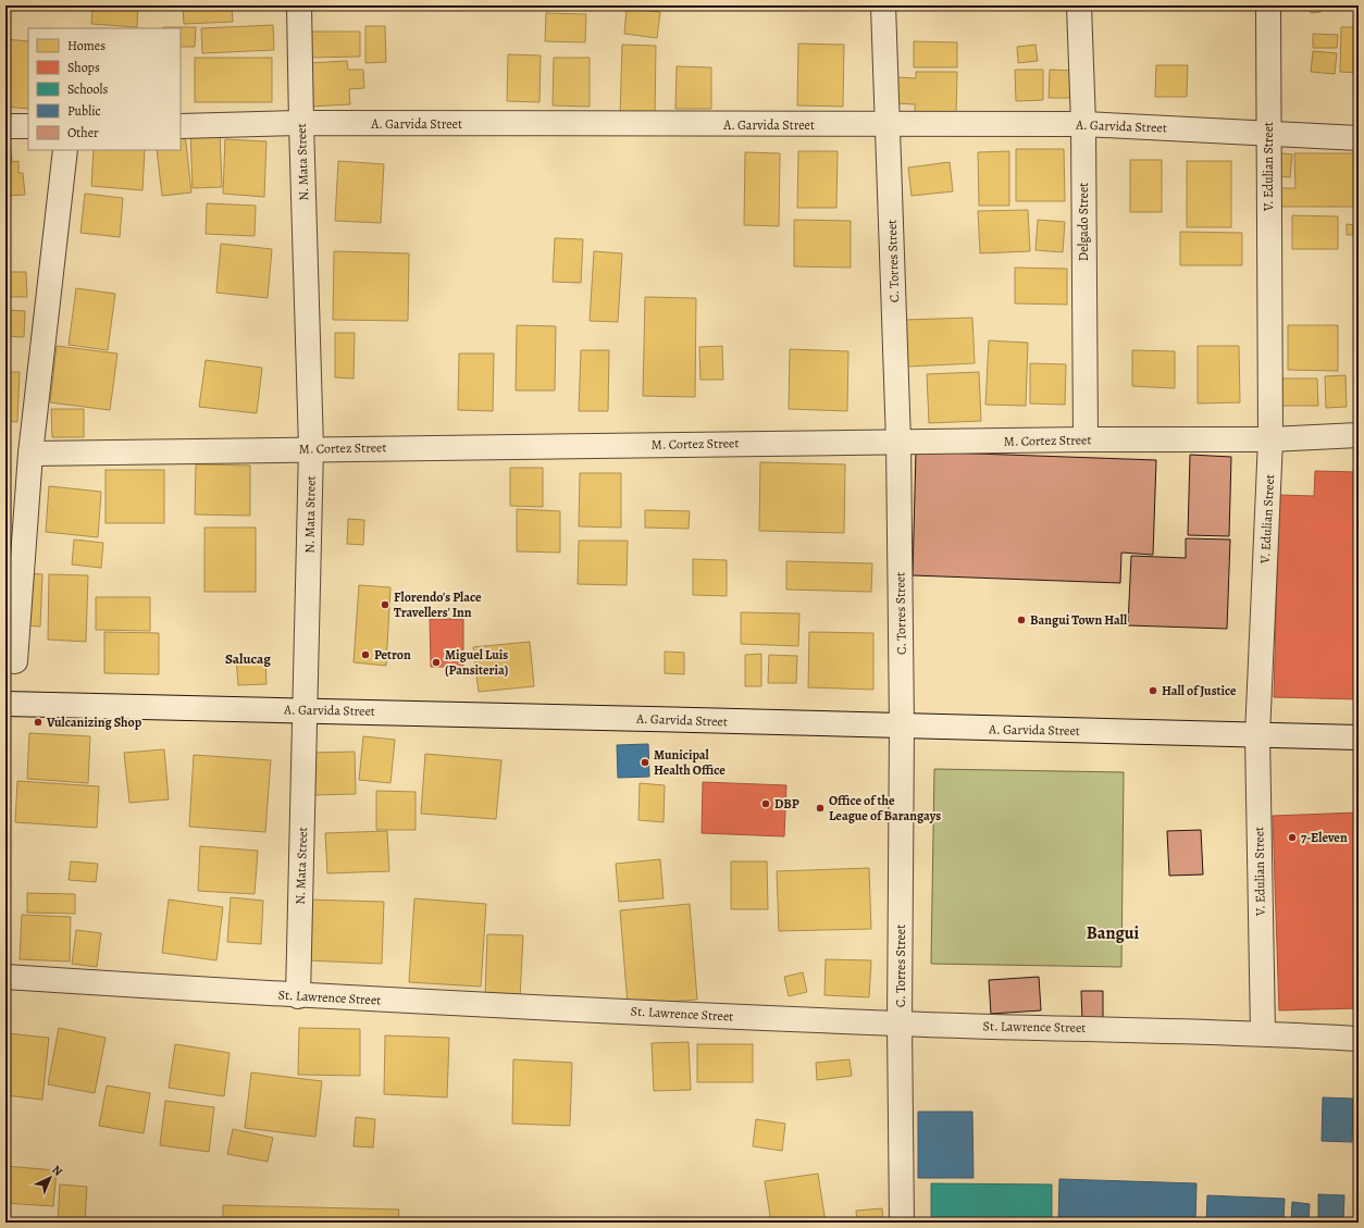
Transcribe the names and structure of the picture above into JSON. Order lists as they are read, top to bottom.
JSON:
{
  "streets": {
    "street": [
      "A. Garvida Street",
      "N. Mata Street",
      "V. Edulian Street",
      "Delgado Street",
      "C. Torres Street",
      "M. Cortez Street",
      "St. Lawrence Street"
    ]
  },
  "crossings": [
    ["A. Garvida Street", "N. Mata Street"],
    ["A. Garvida Street", "V. Edulian Street"],
    ["A. Garvida Street", "Delgado Street"],
    ["A. Garvida Street", "C. Torres Street"],
    ["N. Mata Street", "M. Cortez Street"],
    ["N. Mata Street", "St. Lawrence Street"],
    ["V. Edulian Street", "M. Cortez Street"],
    ["V. Edulian Street", "St. Lawrence Street"],
    ["Delgado Street", "M. Cortez Street"],
    ["C. Torres Street", "M. Cortez Street"],
    ["C. Torres Street", "St. Lawrence Street"]
  ],
  "districts": ["Salucag", "Bangui"],
  "places": [
    "Florendo's Place Travellers' Inn",
    "Bangui Town Hall",
    "Petron",
    "Miguel Luis (Pansiteria)",
    "Hall of Justice",
    "Vulcanizing Shop",
    "Municipal Health Office",
    "DBP",
    "Office of the League of Barangays",
    "7-Eleven"
  ],
  "legend": [
    "Homes",
    "Shops",
    "Schools",
    "Public",
    "Other"
  ],
  "north": "top right"
}
